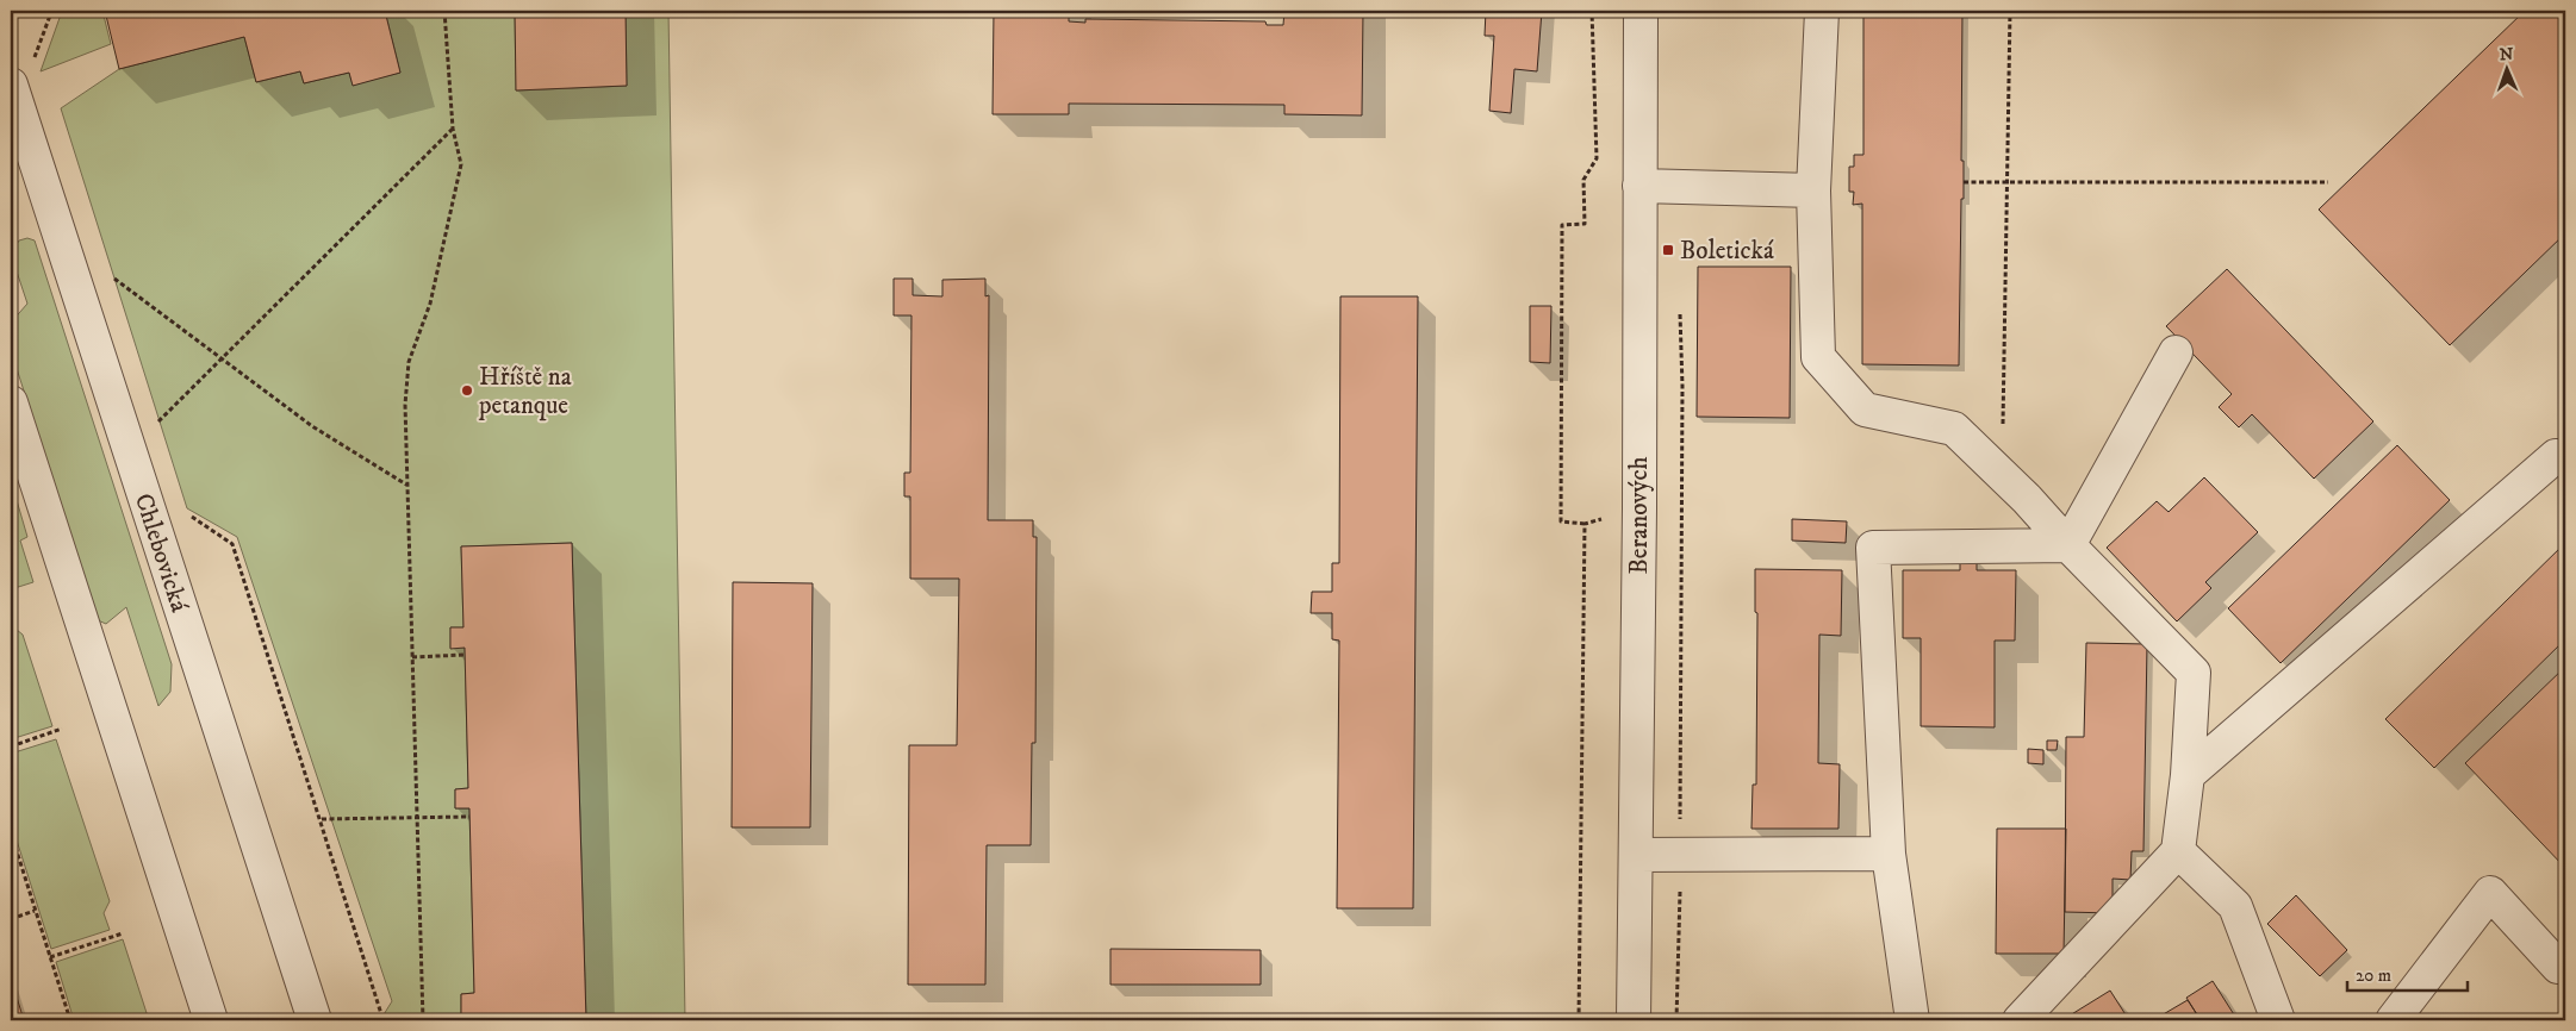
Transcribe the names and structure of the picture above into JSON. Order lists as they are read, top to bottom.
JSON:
{
  "streets": {
    "street": ["Beranových", "Chlebovická"]
  },
  "places": {
    "transit": ["Boletická"],
    "other": ["Hříště na petanque"]
  },
  "scale_bar": "20 m",
  "north": "top"
}
